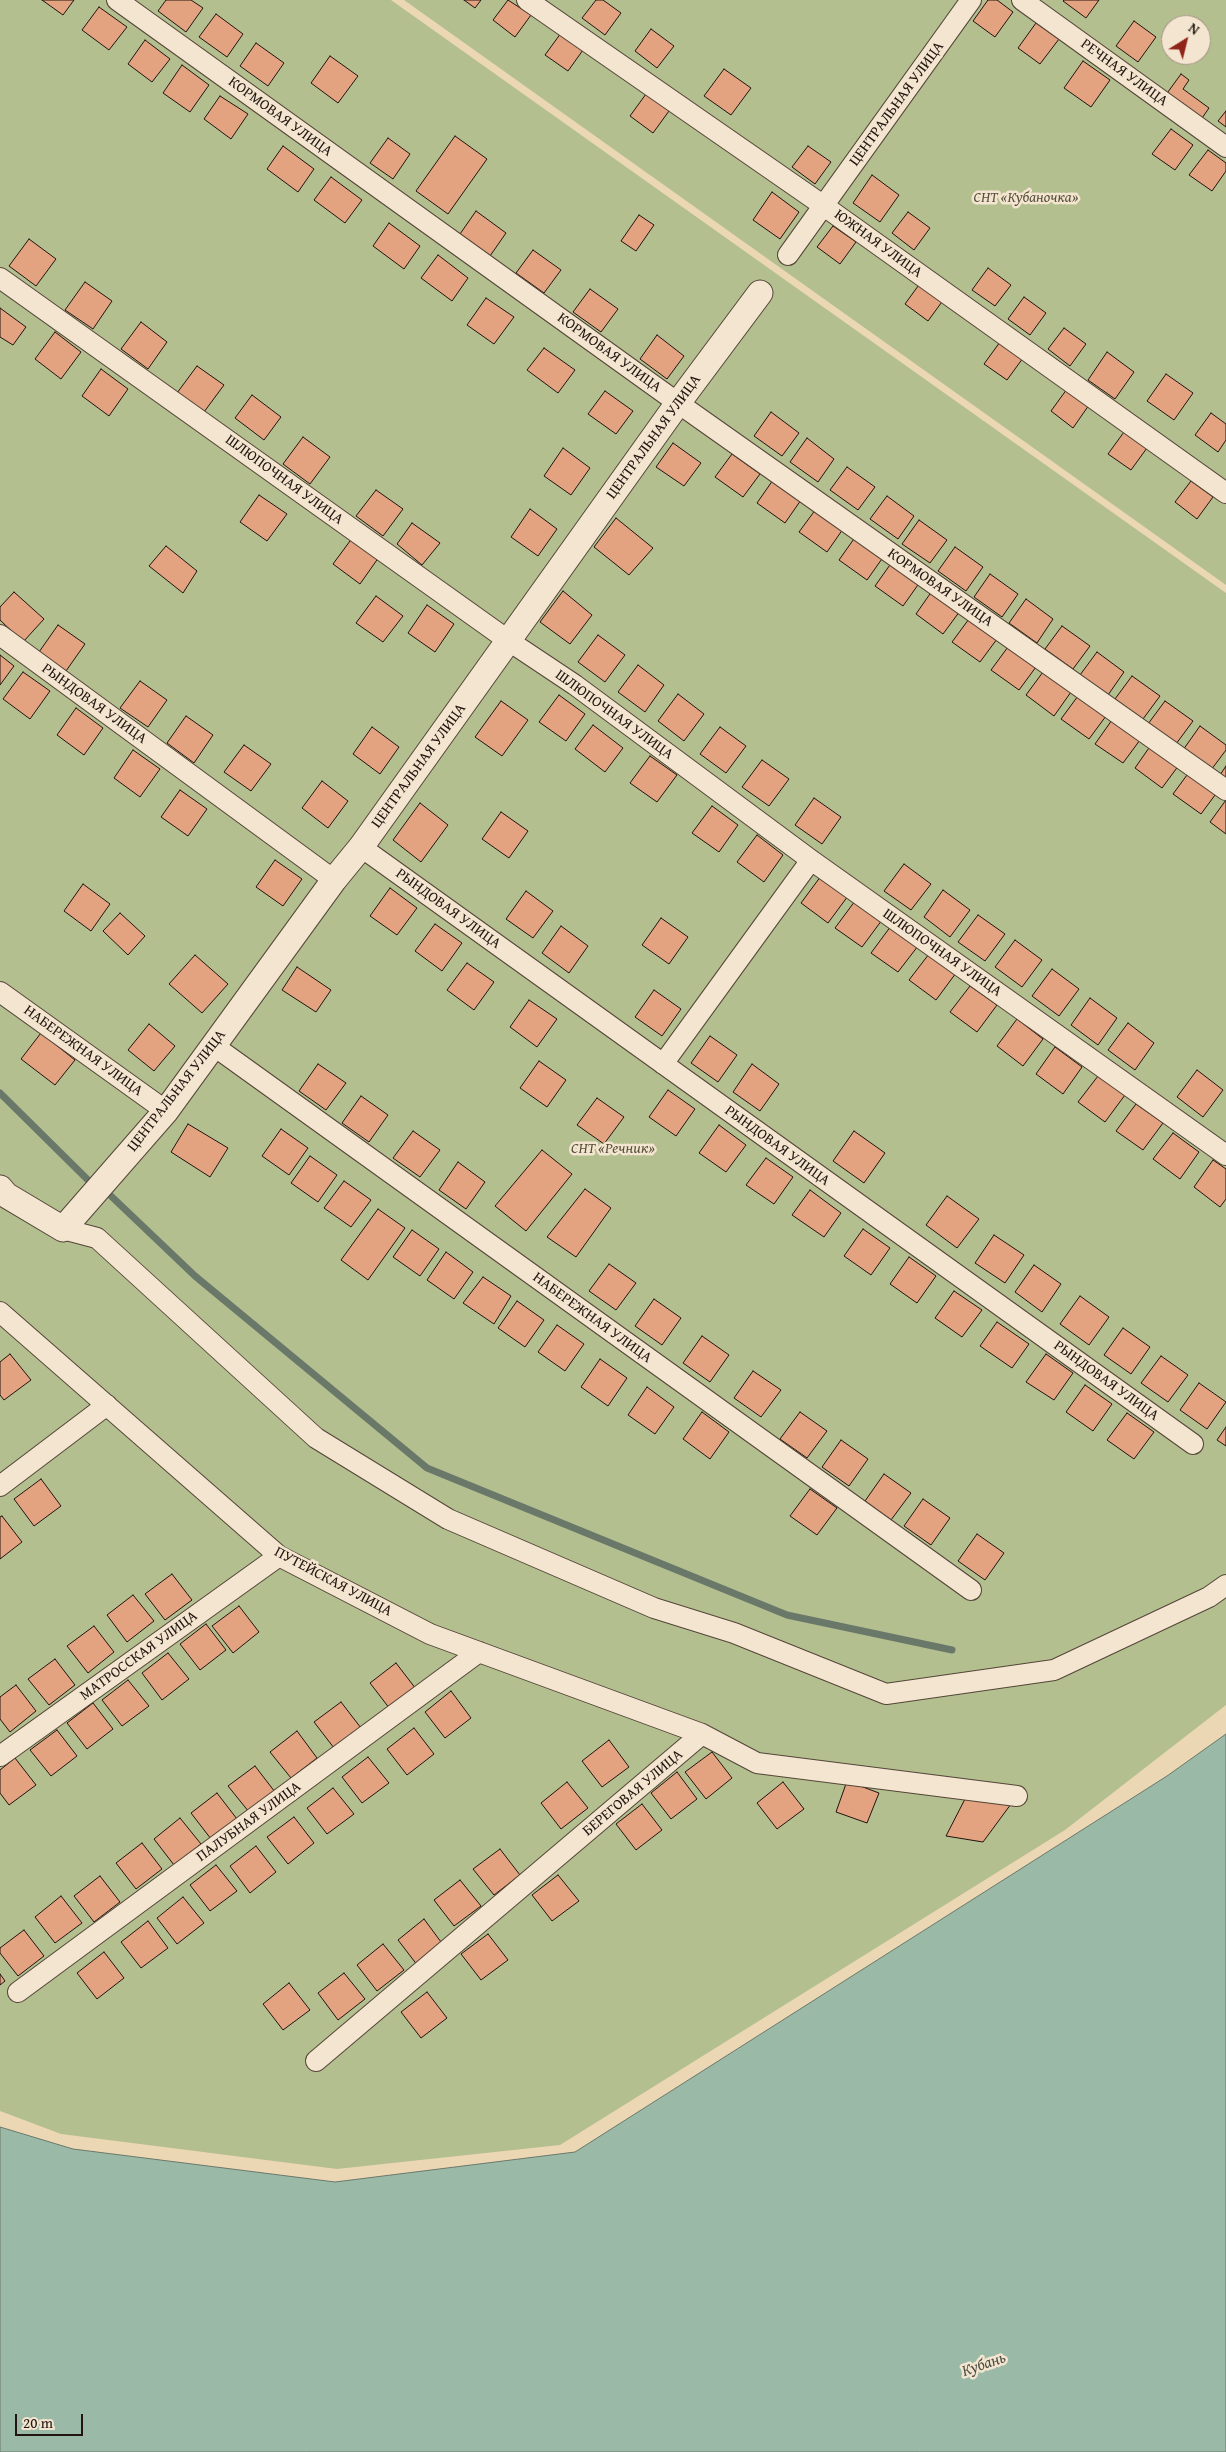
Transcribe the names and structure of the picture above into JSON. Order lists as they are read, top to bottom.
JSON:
{
  "streets": {
    "street": [
      "РЕЧНАЯ УЛИЦА",
      "ЦЕНТРАЛЬНАЯ УЛИЦА",
      "КОРМОВАЯ УЛИЦА",
      "ЮЖНАЯ УЛИЦА",
      "ШЛЮПОЧНАЯ УЛИЦА",
      "РЫНДОВАЯ УЛИЦА",
      "НАБЕРЕЖНАЯ УЛИЦА",
      "ПУТЕЙСКАЯ УЛИЦА",
      "МАТРОССКАЯ УЛИЦА",
      "БЕРЕГОВАЯ УЛИЦА",
      "ПАЛУБНАЯ УЛИЦА"
    ]
  },
  "crossings": [
    ["ЦЕНТРАЛЬНАЯ УЛИЦА", "КОРМОВАЯ УЛИЦА"],
    ["ЦЕНТРАЛЬНАЯ УЛИЦА", "ЮЖНАЯ УЛИЦА"],
    ["ЦЕНТРАЛЬНАЯ УЛИЦА", "ШЛЮПОЧНАЯ УЛИЦА"],
    ["ЦЕНТРАЛЬНАЯ УЛИЦА", "РЫНДОВАЯ УЛИЦА"],
    ["ЦЕНТРАЛЬНАЯ УЛИЦА", "НАБЕРЕЖНАЯ УЛИЦА"],
    ["ПУТЕЙСКАЯ УЛИЦА", "МАТРОССКАЯ УЛИЦА"],
    ["ПУТЕЙСКАЯ УЛИЦА", "БЕРЕГОВАЯ УЛИЦА"],
    ["ПУТЕЙСКАЯ УЛИЦА", "ПАЛУБНАЯ УЛИЦА"]
  ],
  "water": ["Кубань"],
  "parks": ["СНТ «Кубаночка»", "СНТ «Речник»"],
  "scale_bar": "20 m",
  "north": "top right"
}
